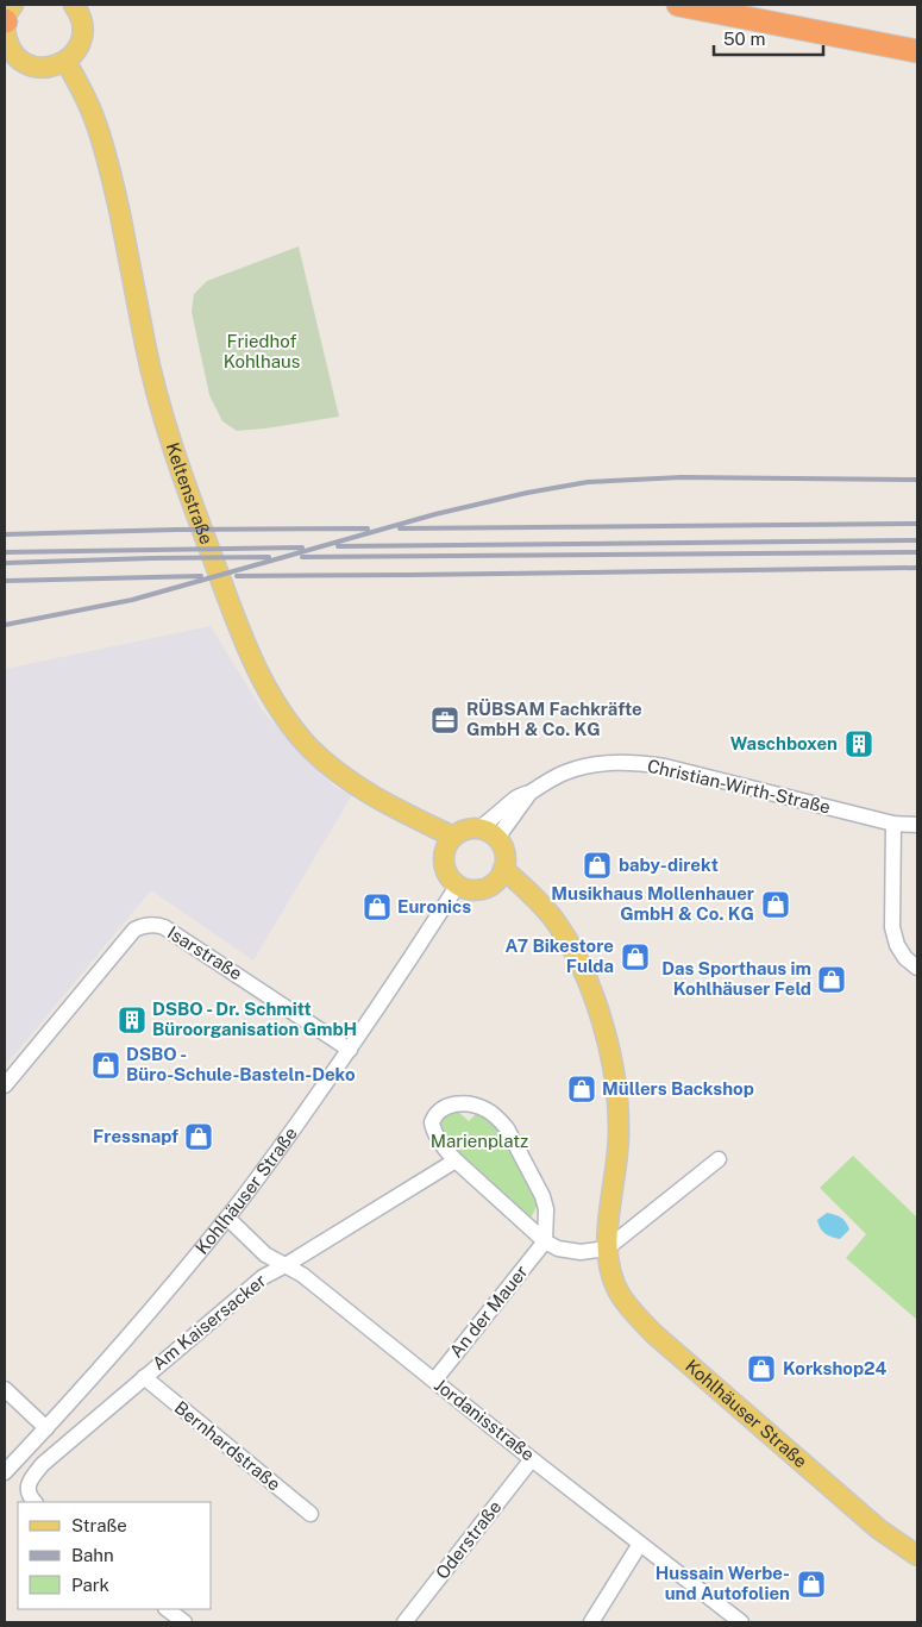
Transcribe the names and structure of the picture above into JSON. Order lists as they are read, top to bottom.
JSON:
{
  "streets": {
    "main road": ["Keltenstraße", "Kohlhäuser Straße"],
    "street": [
      "Christian-Wirth-Straße",
      "Isarstraße",
      "An der Mauer",
      "Am Kaisersacker",
      "Jordanisstraße",
      "Bernhardstraße",
      "Oderstraße"
    ]
  },
  "crossings": [
    ["Keltenstraße", "Christian-Wirth-Straße"],
    ["Keltenstraße", "Kohlhäuser Straße"],
    ["Christian-Wirth-Straße", "Kohlhäuser Straße"],
    ["Isarstraße", "Kohlhäuser Straße"],
    ["Kohlhäuser Straße", "Jordanisstraße"],
    ["An der Mauer", "Jordanisstraße"],
    ["Am Kaisersacker", "Jordanisstraße"],
    ["Am Kaisersacker", "Bernhardstraße"],
    ["Jordanisstraße", "Oderstraße"]
  ],
  "parks": ["Friedhof Kohlhaus", "Marienplatz"],
  "places": {
    "office": ["RÜBSAM Fachkräfte GmbH & Co. KG"],
    "building": ["Waschboxen", "DSBO - Dr. Schmitt Büroorganisation GmbH"],
    "shop": [
      "baby-direkt",
      "Musikhaus Mollenhauer GmbH & Co. KG",
      "Euronics",
      "A7 Bikestore Fulda",
      "Das Sporthaus im Kohlhäuser Feld",
      "DSBO - Büro-Schule-Basteln-Deko",
      "Müllers Backshop",
      "Fressnapf",
      "Korkshop24",
      "Hussain Werbe- und Autofolien"
    ]
  },
  "legend": ["Straße", "Bahn", "Park"],
  "scale_bar": "50 m"
}
